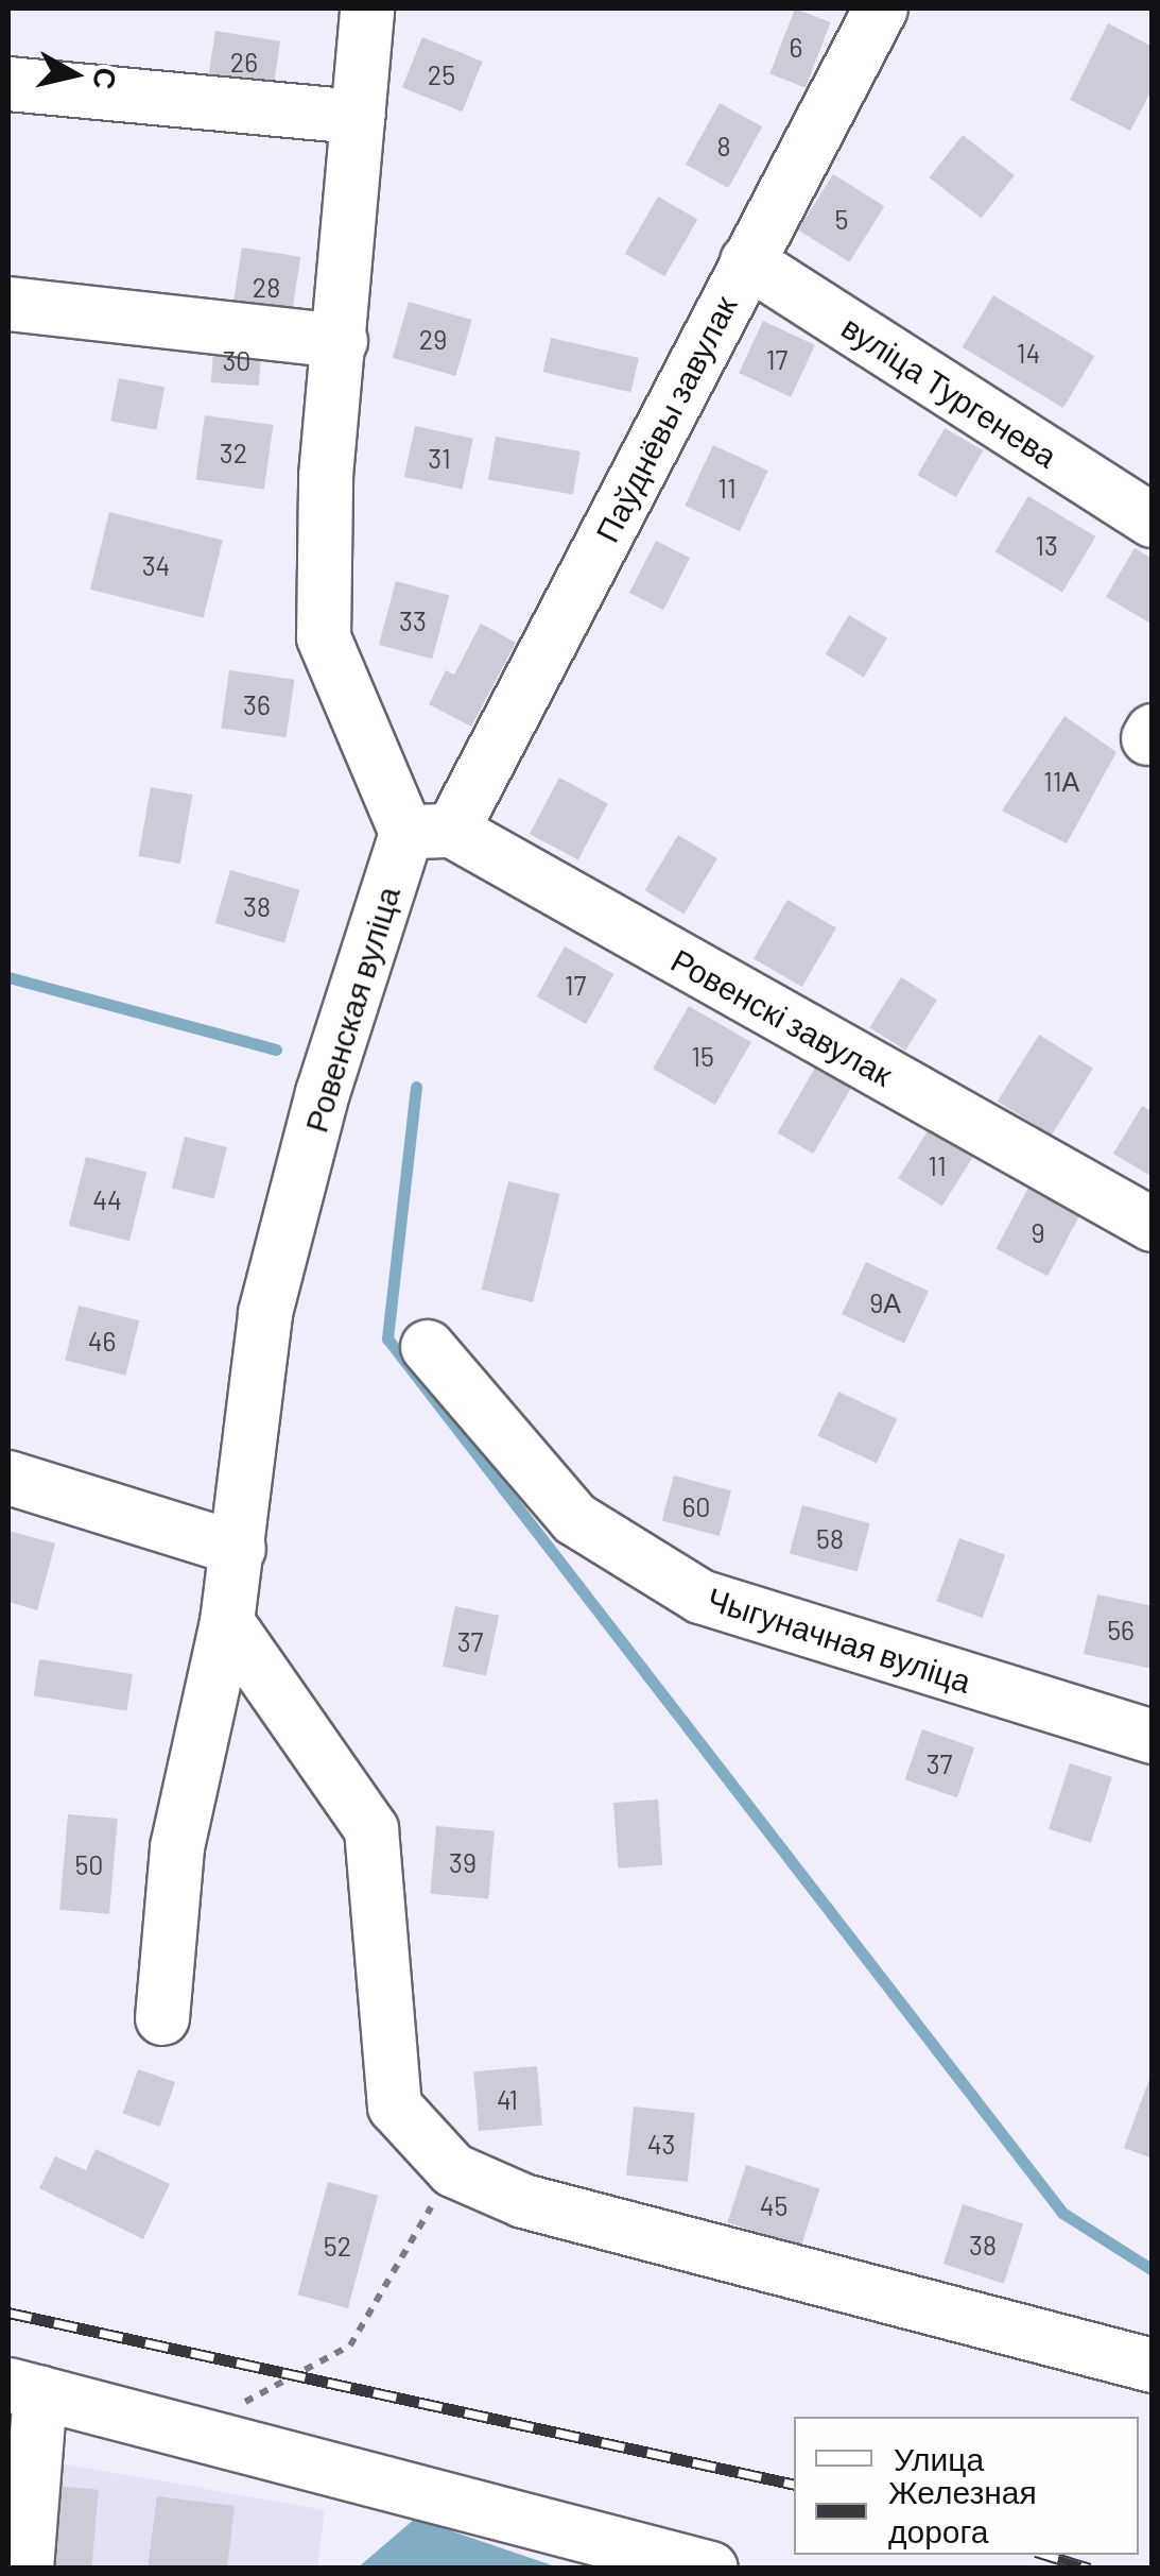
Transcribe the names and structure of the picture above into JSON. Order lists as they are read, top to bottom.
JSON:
{
  "streets": {
    "street": [
      "вуліца Тургенева",
      "Паўднёвы завулак",
      "Ровенская вуліца",
      "Ровенскі завулак",
      "Чыгуначная вуліца"
    ]
  },
  "crossings": [
    ["вуліца Тургенева", "Паўднёвы завулак"],
    ["Паўднёвы завулак", "Ровенская вуліца"],
    ["Паўднёвы завулак", "Ровенскі завулак"],
    ["Ровенская вуліца", "Ровенскі завулак"]
  ],
  "house_numbers": [
    "6",
    "26",
    "25",
    "8",
    "5",
    "28",
    "29",
    "14",
    "17",
    "30",
    "32",
    "31",
    "11",
    "13",
    "34",
    "33",
    "36",
    "11А",
    "38",
    "17",
    "15",
    "11",
    "44",
    "9",
    "9А",
    "46",
    "60",
    "58",
    "56",
    "37",
    "37",
    "39",
    "50",
    "41",
    "43",
    "45",
    "38",
    "52"
  ],
  "legend": ["Улица", "Железная дорога"],
  "north": "right"
}
